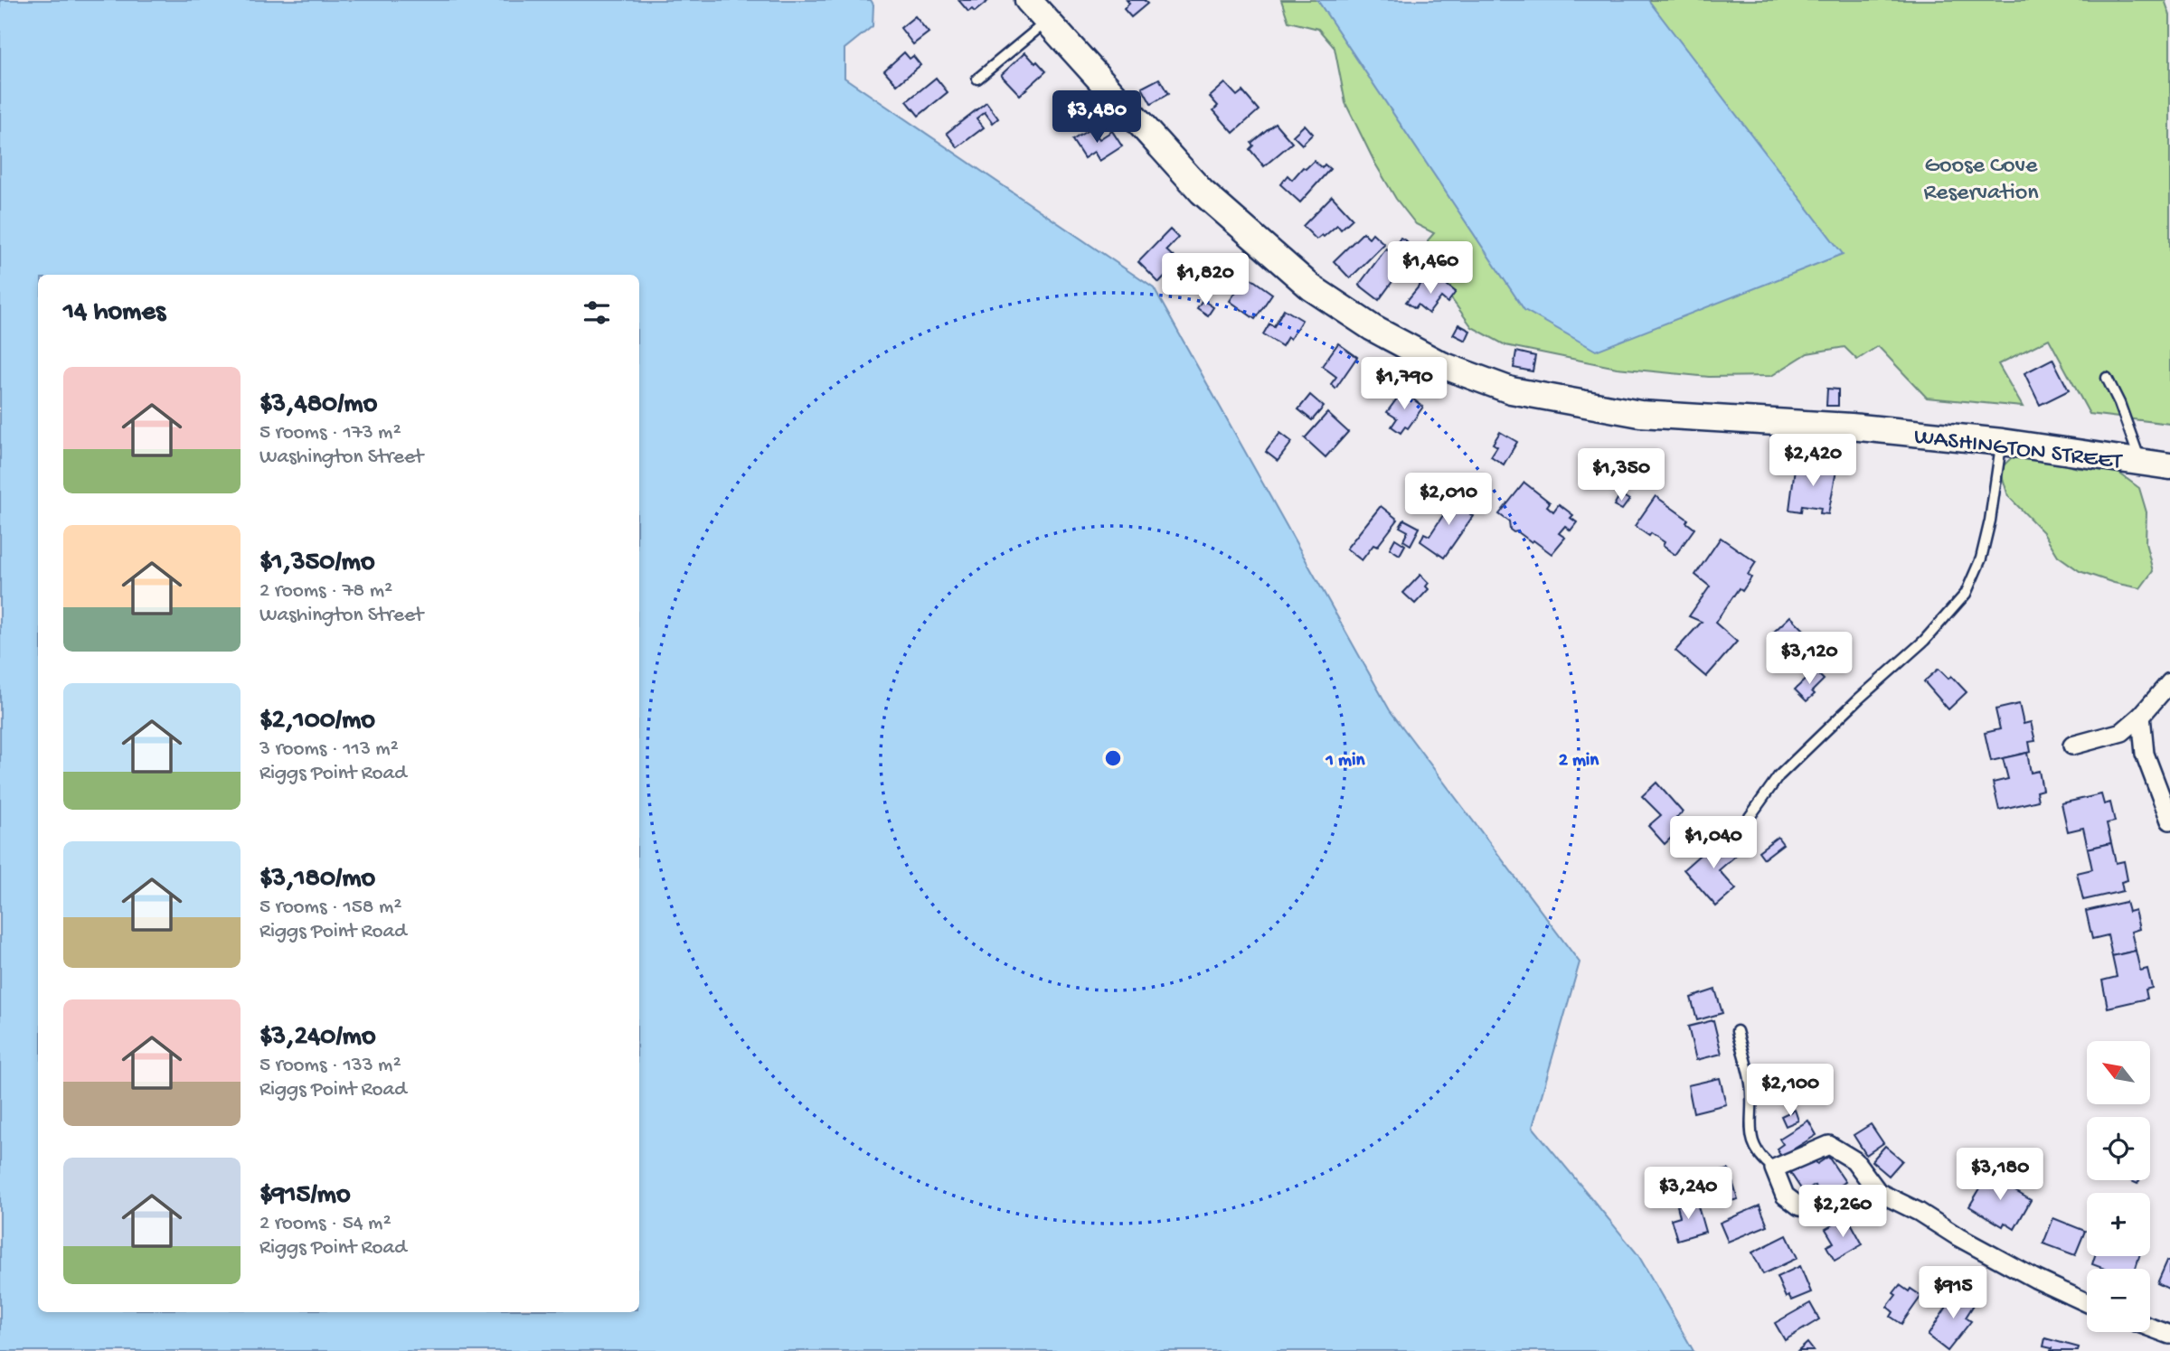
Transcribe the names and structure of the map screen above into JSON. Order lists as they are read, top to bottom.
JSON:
{
  "streets": {
    "main road": ["WASHINGTON STREET"]
  },
  "parks": ["Goose Cove Reservation"],
  "north": "top left",
  "page": {
    "price": [
      "$3,480",
      "$1,460",
      "$1,820",
      "$1,790",
      "$2,420",
      "$1,350",
      "$2,010",
      "$3,120",
      "$1,040",
      "$2,100",
      "$3,180",
      "$3,240",
      "$2,260",
      "$915"
    ],
    "heading": "14 homes",
    "list": [
      {
        "name": "$3,480/mo",
        "note": "5 rooms · 173 m² · Washington Street"
      },
      {
        "name": "$1,350/mo",
        "note": "2 rooms · 78 m² · Washington Street"
      },
      {
        "name": "$2,100/mo",
        "note": "3 rooms · 113 m² · Riggs Point Road"
      },
      {
        "name": "$3,180/mo",
        "note": "5 rooms · 158 m² · Riggs Point Road"
      },
      {
        "name": "$3,240/mo",
        "note": "5 rooms · 133 m² · Riggs Point Road"
      },
      {
        "name": "$915/mo",
        "note": "2 rooms · 54 m² · Riggs Point Road"
      }
    ],
    "map_buttons": ["+", "−"]
  },
  "rings": ["1 min", "2 min"]
}
